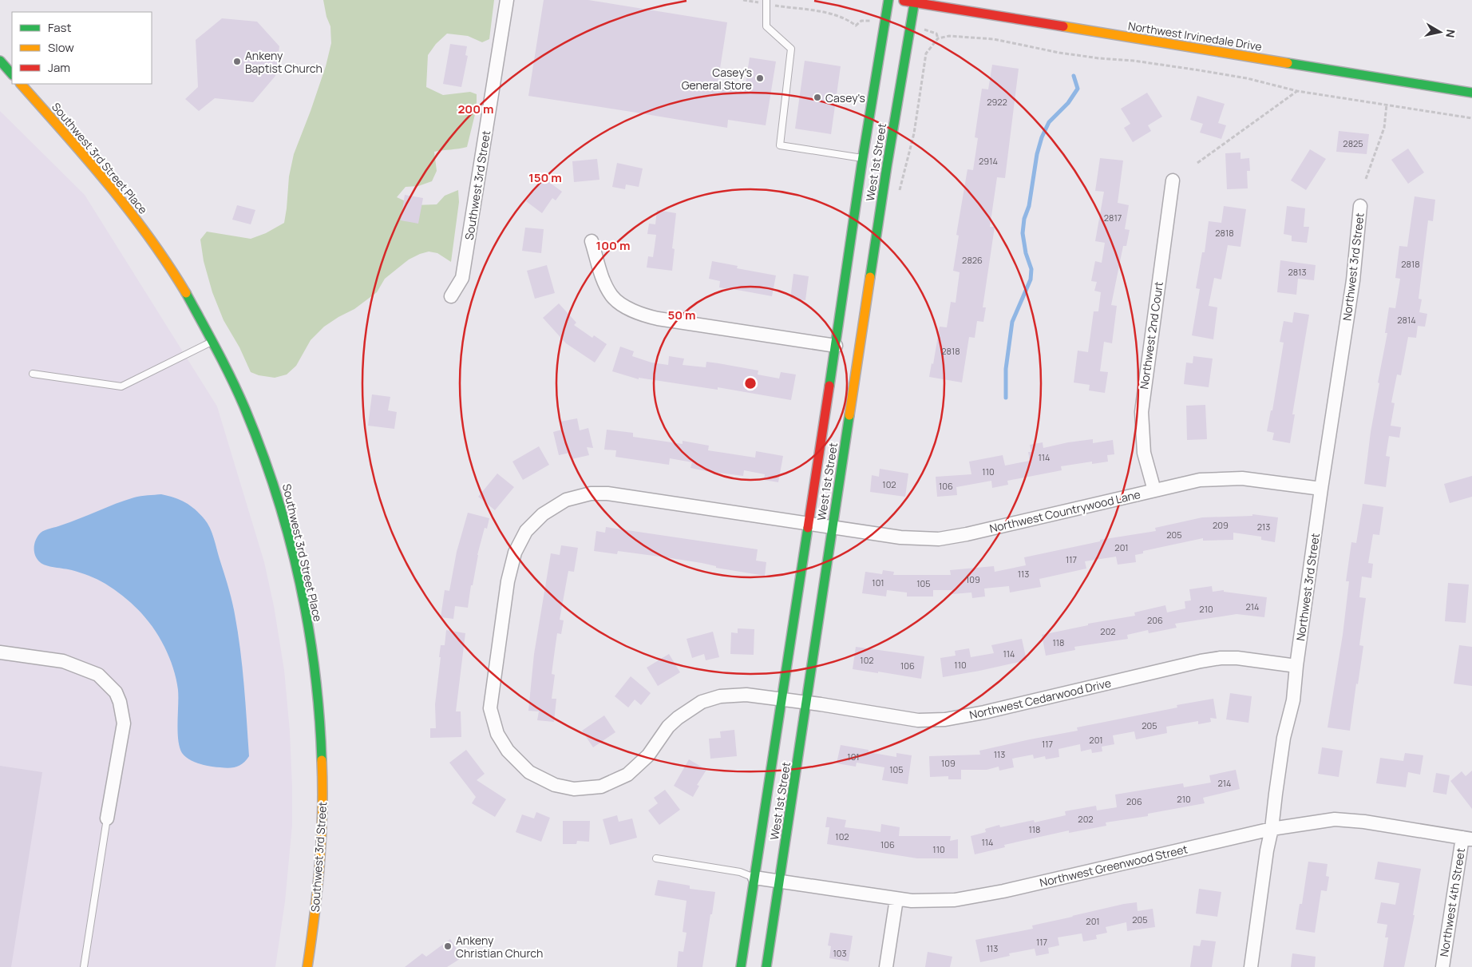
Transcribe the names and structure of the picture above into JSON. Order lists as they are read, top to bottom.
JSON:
{
  "streets": {
    "main road": [
      "Northwest Irvinedale Drive",
      "Southwest 3rd Street Place",
      "West 1st Street",
      "Southwest 3rd Street"
    ],
    "street": [
      "Northwest 3rd Street",
      "Northwest 2nd Court",
      "Northwest Countrywood Lane",
      "Northwest Cedarwood Drive",
      "Northwest Greenwood Street",
      "Northwest 4th Street"
    ]
  },
  "crossings": [
    ["Northwest Irvinedale Drive", "West 1st Street"],
    ["Southwest 3rd Street Place", "Southwest 3rd Street"],
    ["West 1st Street", "Northwest Countrywood Lane"],
    ["West 1st Street", "Northwest Cedarwood Drive"],
    ["West 1st Street", "Northwest Greenwood Street"],
    ["Northwest 3rd Street", "Northwest Countrywood Lane"],
    ["Northwest 3rd Street", "Northwest Cedarwood Drive"],
    ["Northwest 3rd Street", "Northwest Greenwood Street"],
    ["Northwest 2nd Court", "Northwest Countrywood Lane"],
    ["Northwest Countrywood Lane", "Northwest Cedarwood Drive"],
    ["Northwest Greenwood Street", "Northwest 4th Street"]
  ],
  "places": [
    "Ankeny Baptist Church",
    "Casey's General Store",
    "Casey's",
    "Ankeny Christian Church"
  ],
  "house_numbers": [
    "2922",
    "2825",
    "2914",
    "2817",
    "2818",
    "2826",
    "2818",
    "2813",
    "2814",
    "2818",
    "114",
    "110",
    "102",
    "106",
    "209",
    "213",
    "205",
    "201",
    "117",
    "113",
    "109",
    "101",
    "105",
    "214",
    "210",
    "206",
    "202",
    "118",
    "114",
    "102",
    "110",
    "106",
    "205",
    "201",
    "117",
    "113",
    "101",
    "109",
    "105",
    "214",
    "210",
    "206",
    "202",
    "118",
    "102",
    "114",
    "106",
    "110",
    "205",
    "201",
    "117",
    "113",
    "103"
  ],
  "legend": ["Fast", "Slow", "Jam"],
  "north": "right",
  "rings": [
    "200 m",
    "150 m",
    "100 m",
    "50 m"
  ]
}
